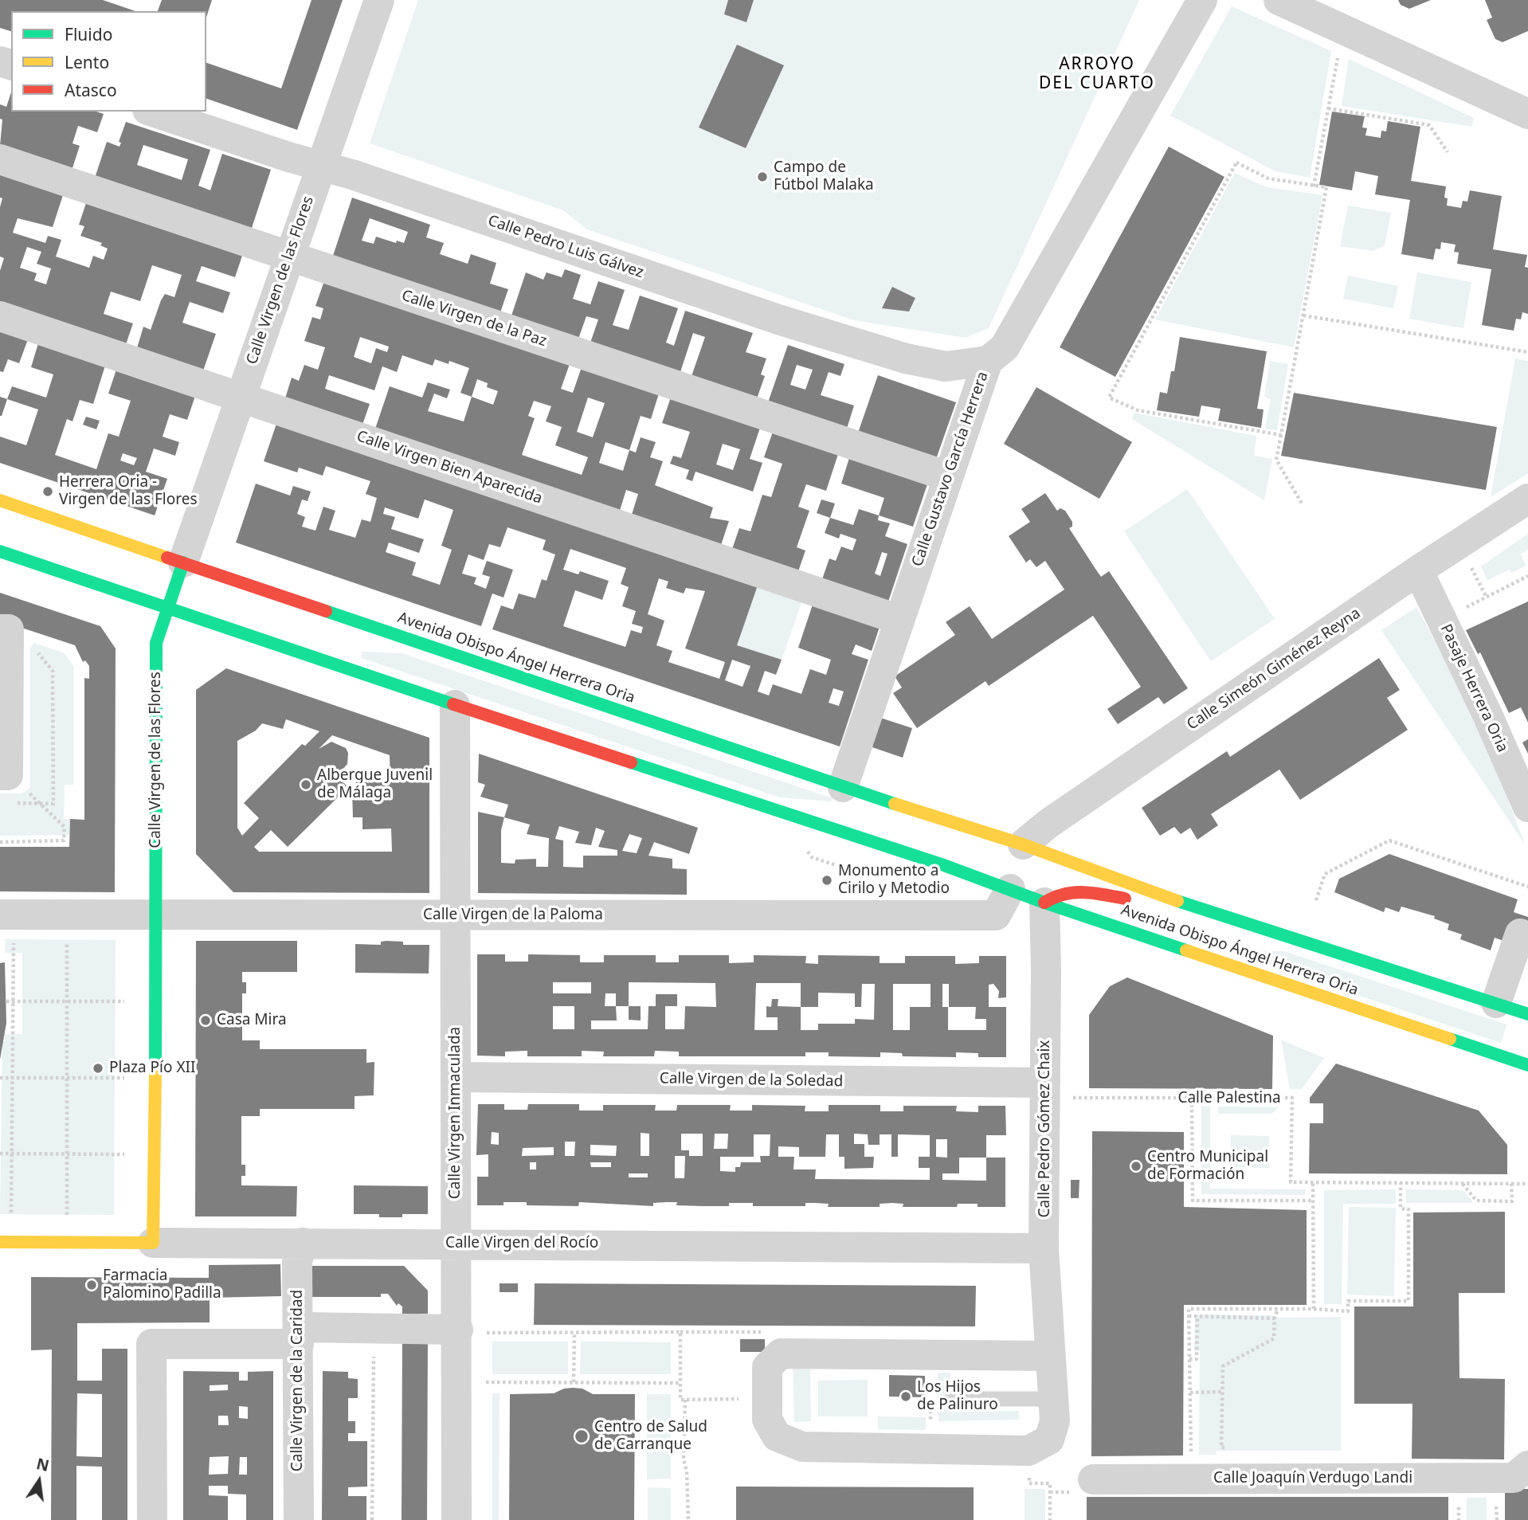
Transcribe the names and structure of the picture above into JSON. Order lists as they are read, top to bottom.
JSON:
{
  "streets": {
    "main road": ["Calle Virgen de las Flores", "Avenida Obispo Ángel Herrera Oria", "Calle Virgen del Rocío"],
    "street": [
      "Calle Pedro Luis Gálvez",
      "Calle Virgen de la Paz",
      "Calle Virgen Bien Aparecida",
      "Calle Gustavo García Herrera",
      "Calle Simeón Giménez Reyna",
      "Pasaje Herrera Oria",
      "Calle Virgen de la Paloma",
      "Calle Virgen de la Soledad",
      "Calle Virgen Inmaculada",
      "Calle Pedro Gómez Chaix",
      "Calle Virgen de la Caridad",
      "Calle Joaquín Verdugo Landi"
    ],
    "path": ["Calle Palestina"]
  },
  "crossings": [
    ["Calle Pedro Luis Gálvez", "Calle Virgen de las Flores"],
    ["Calle Pedro Luis Gálvez", "Calle Gustavo García Herrera"],
    ["Calle Virgen de las Flores", "Calle Virgen de la Paz"],
    ["Calle Virgen de las Flores", "Calle Virgen Bien Aparecida"],
    ["Calle Virgen de las Flores", "Avenida Obispo Ángel Herrera Oria"],
    ["Calle Virgen de las Flores", "Calle Virgen de la Paloma"],
    ["Calle Virgen de la Paz", "Calle Gustavo García Herrera"],
    ["Calle Virgen Bien Aparecida", "Calle Gustavo García Herrera"],
    ["Calle Gustavo García Herrera", "Avenida Obispo Ángel Herrera Oria"],
    ["Avenida Obispo Ángel Herrera Oria", "Calle Simeón Giménez Reyna"],
    ["Avenida Obispo Ángel Herrera Oria", "Calle Virgen de la Paloma"],
    ["Avenida Obispo Ángel Herrera Oria", "Calle Virgen Inmaculada"],
    ["Avenida Obispo Ángel Herrera Oria", "Calle Pedro Gómez Chaix"],
    ["Calle Simeón Giménez Reyna", "Pasaje Herrera Oria"],
    ["Calle Virgen de la Paloma", "Calle Virgen Inmaculada"],
    ["Calle Virgen de la Soledad", "Calle Palestina"],
    ["Calle Virgen de la Soledad", "Calle Virgen Inmaculada"],
    ["Calle Virgen de la Soledad", "Calle Pedro Gómez Chaix"],
    ["Calle Palestina", "Calle Pedro Gómez Chaix"],
    ["Calle Virgen Inmaculada", "Calle Virgen del Rocío"],
    ["Calle Pedro Gómez Chaix", "Calle Virgen del Rocío"],
    ["Calle Virgen del Rocío", "Calle Virgen de la Caridad"]
  ],
  "districts": ["ARROYO DEL CUARTO"],
  "places": [
    "Campo de Fútbol Malaka",
    "Herrera Oria - Virgen de las Flores",
    "Albergue Juvenil de Málaga",
    "Monumento a Cirilo y Metodio",
    "Casa Mira",
    "Plaza Pío XII",
    "Centro Municipal de Formación",
    "Farmacia Palomino Padilla",
    "Los Hijos de Palinuro",
    "Centro de Salud de Carranque"
  ],
  "legend": ["Fluido", "Lento", "Atasco"],
  "north": "top"
}
